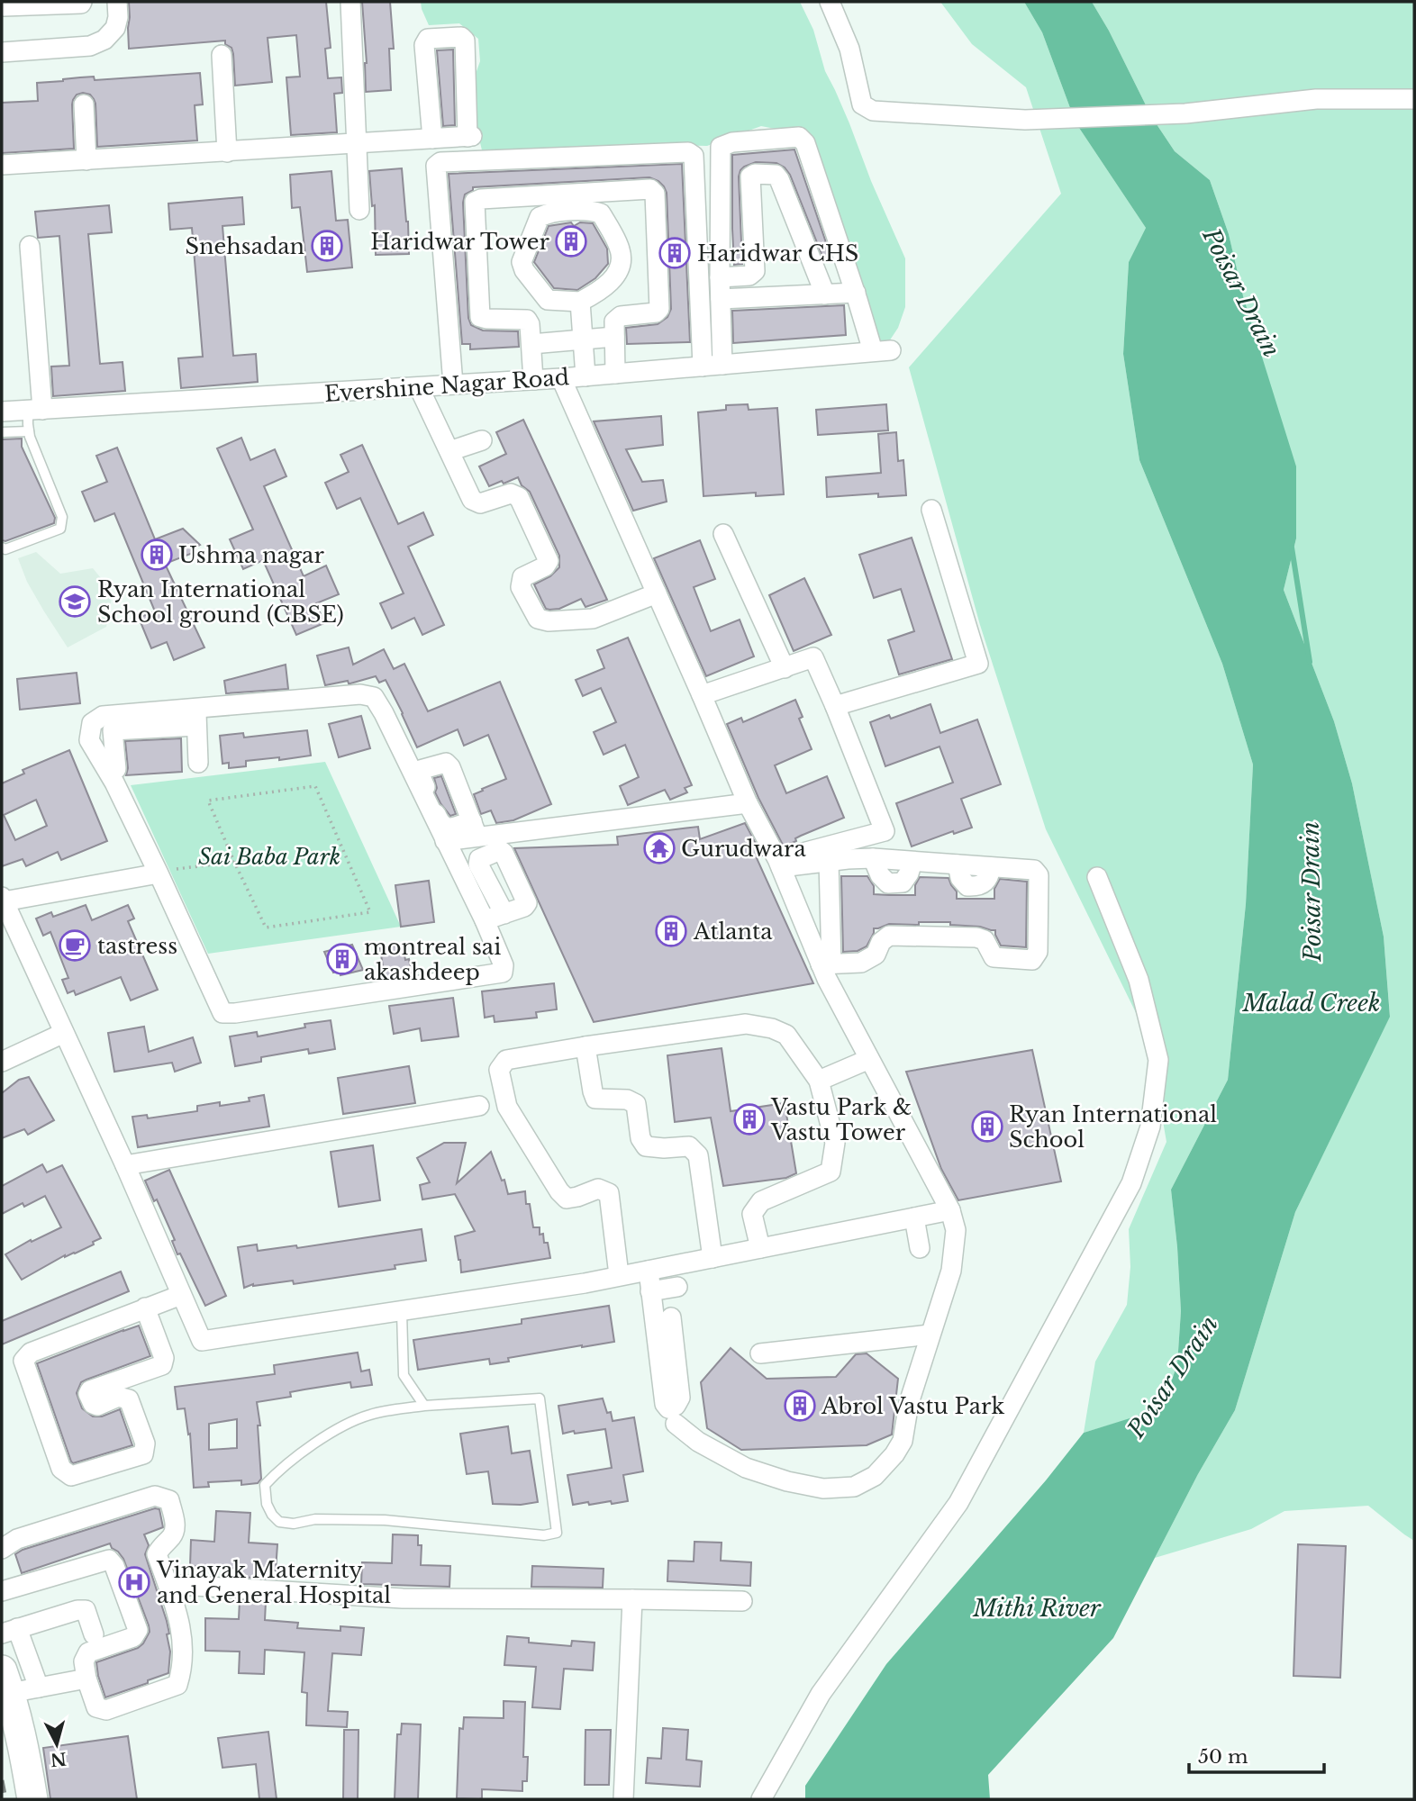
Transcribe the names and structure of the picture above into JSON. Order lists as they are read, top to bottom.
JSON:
{
  "streets": {
    "street": ["Evershine Nagar Road"]
  },
  "water": ["Poisar Drain", "Malad Creek", "Mithi River"],
  "parks": ["Sai Baba Park"],
  "places": {
    "building": [
      "Haridwar Tower",
      "Snehsadan",
      "Haridwar CHS",
      "Ushma nagar",
      "Atlanta",
      "montreal sai akashdeep",
      "Vastu Park & Vastu Tower",
      "Ryan International School",
      "Abrol Vastu Park"
    ],
    "school or university": ["Ryan International School ground (CBSE)"],
    "temple": ["Gurudwara"],
    "cafe": ["tastress"],
    "hospital": ["Vinayak Maternity and General Hospital"]
  },
  "scale_bar": "50 m",
  "north": "bottom"
}
